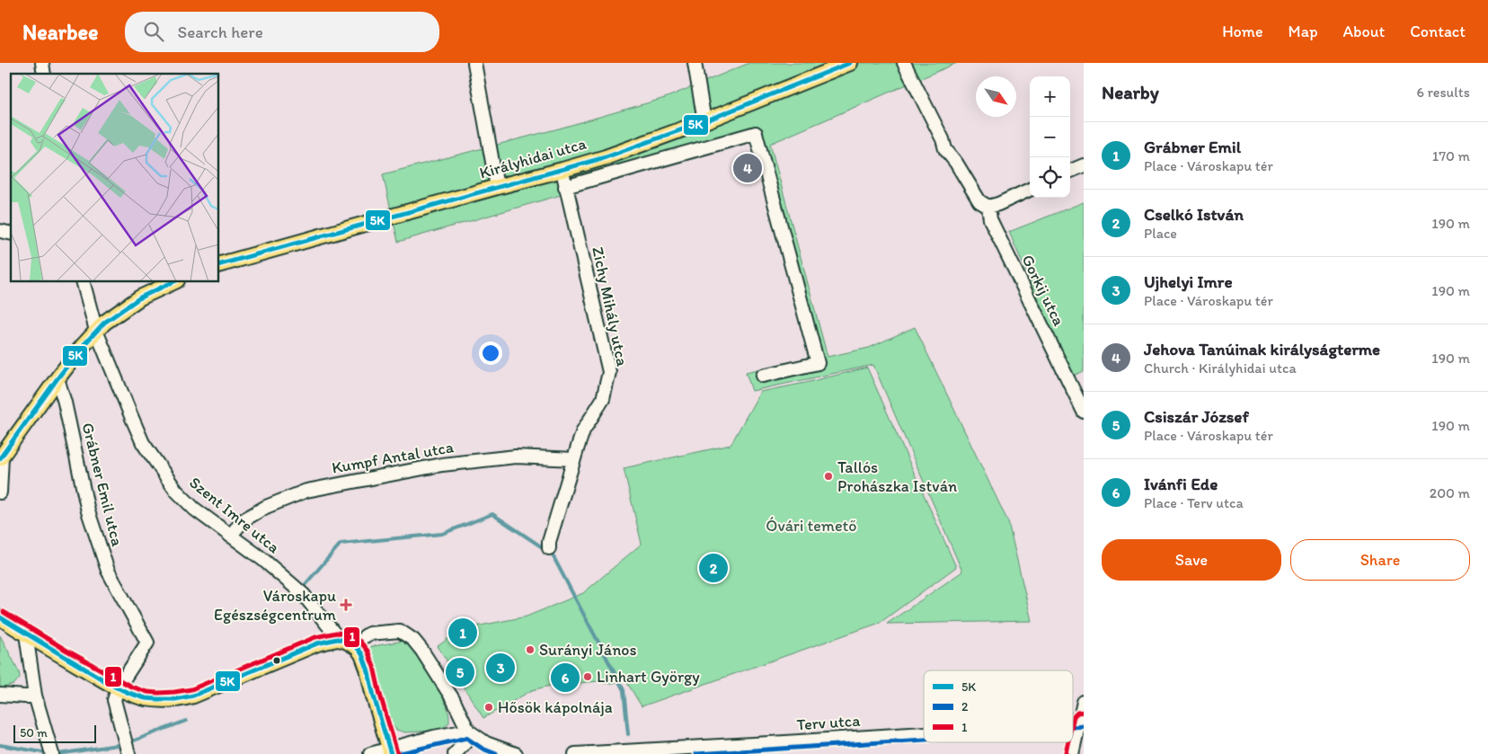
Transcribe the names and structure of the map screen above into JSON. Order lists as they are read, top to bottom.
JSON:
{
  "streets": {
    "main road": ["Királyhidai utca"],
    "street": [
      "Gorkij utca",
      "Zichy Mihály utca",
      "Kumpf Antal utca",
      "Grábner Emil utca",
      "Szent Imre utca",
      "Terv utca"
    ]
  },
  "crossings": [
    ["Királyhidai utca", "Zichy Mihály utca"],
    ["Zichy Mihály utca", "Kumpf Antal utca"],
    ["Kumpf Antal utca", "Szent Imre utca"]
  ],
  "parks": ["Óvári temető"],
  "places": {
    "other": [
      "Tallós Prohászka István",
      "Surányi János",
      "Linhart György",
      "Hősök kápolnája"
    ],
    "health": ["Városkapu Egészségcentrum"]
  },
  "lines": ["transit line 5K", "transit line 1", "transit line 2"],
  "legend": ["5K", "2", "1"],
  "scale_bar": "50 m",
  "north": "bottom right",
  "page": {
    "header": "Nearbee",
    "search": "Search here",
    "nav": [
      "Home",
      "Map",
      "About",
      "Contact"
    ],
    "heading": ["Nearby", "6 results"],
    "map_buttons": ["+", "−"],
    "list": [
      {
        "mark": "1",
        "name": "Grábner Emil",
        "note": "Place · Városkapu tér",
        "value": "170 m"
      },
      {
        "mark": "2",
        "name": "Cselkó István",
        "note": "Place",
        "value": "190 m"
      },
      {
        "mark": "3",
        "name": "Ujhelyi Imre",
        "note": "Place · Városkapu tér",
        "value": "190 m"
      },
      {
        "mark": "4",
        "name": "Jehova Tanúinak királyságterme",
        "note": "Church · Királyhidai utca",
        "value": "190 m"
      },
      {
        "mark": "5",
        "name": "Csiszár József",
        "note": "Place · Városkapu tér",
        "value": "190 m"
      },
      {
        "mark": "6",
        "name": "Ivánfi Ede",
        "note": "Place · Terv utca",
        "value": "200 m"
      }
    ],
    "pins": [
      "4",
      "2",
      "1",
      "3",
      "5",
      "6"
    ],
    "buttons": ["Save", "Share"],
    "scale": "50 m"
  }
}
